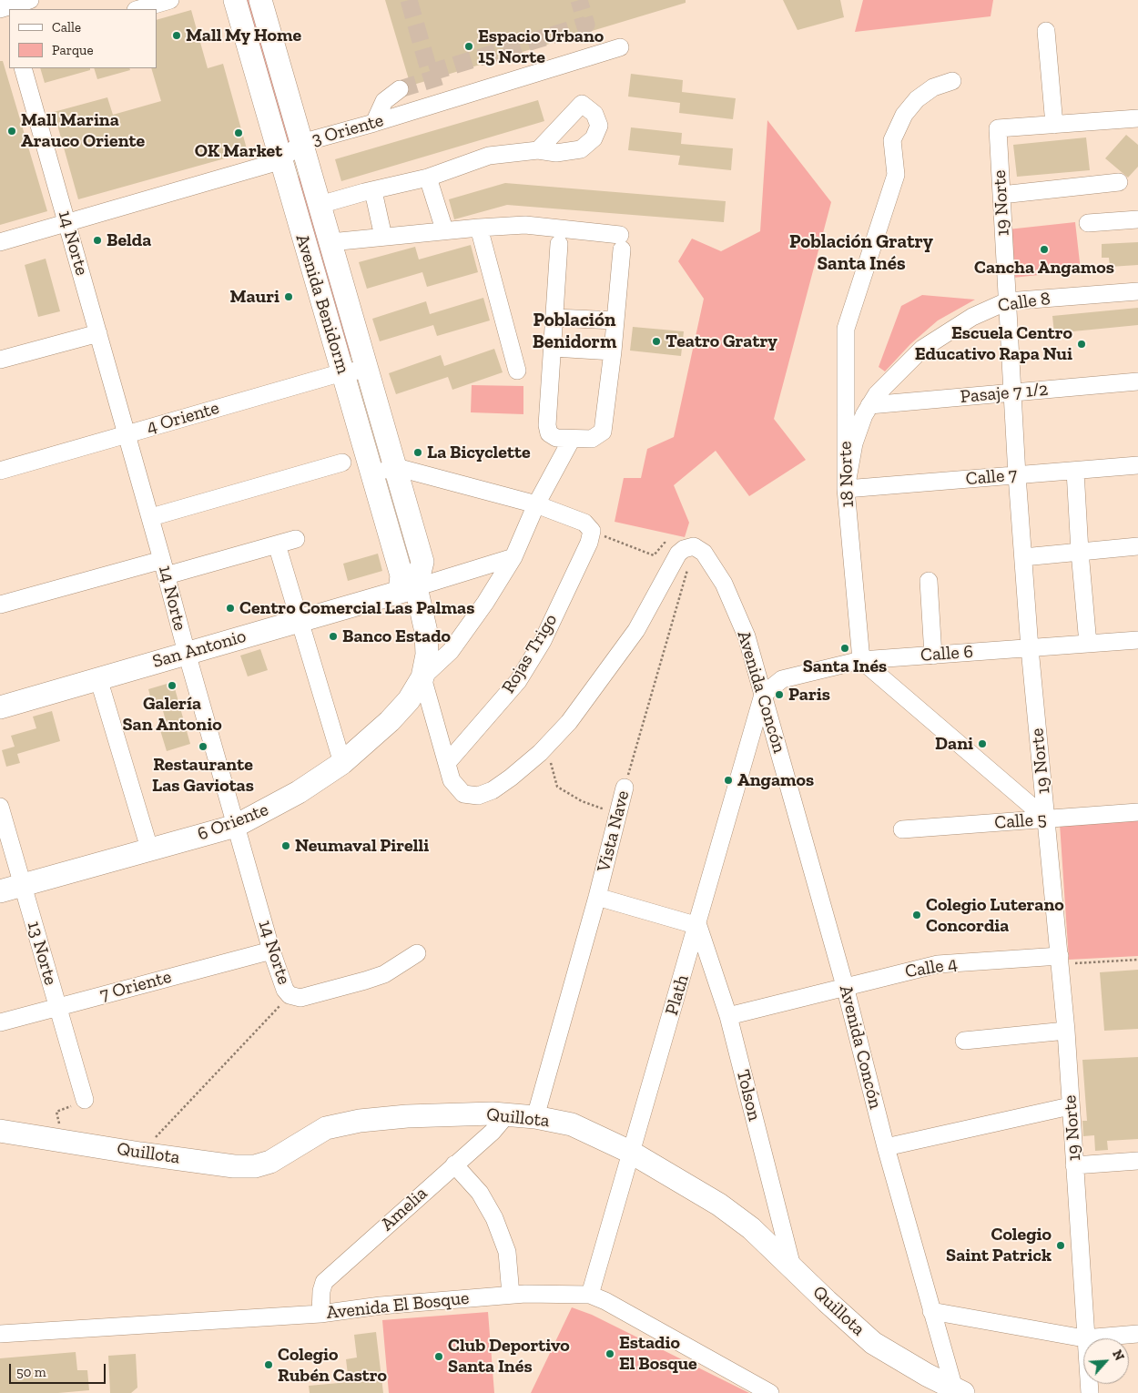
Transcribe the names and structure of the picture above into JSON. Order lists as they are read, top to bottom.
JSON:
{
  "streets": {
    "main road": [
      "Avenida Benidorm",
      "San Antonio",
      "6 Oriente",
      "Quillota"
    ],
    "street": [
      "3 Oriente",
      "19 Norte",
      "14 Norte",
      "Calle 8",
      "Pasaje 7 1/2",
      "4 Oriente",
      "18 Norte",
      "Calle 7",
      "Rojas Trigo",
      "Calle 6",
      "Avenida Concón",
      "Calle 5",
      "Vista Nave",
      "13 Norte",
      "Calle 4",
      "7 Oriente",
      "Plath",
      "Tolson",
      "Amelia",
      "Avenida El Bosque"
    ]
  },
  "crossings": [
    ["3 Oriente", "14 Norte"],
    ["3 Oriente", "Avenida Benidorm"],
    ["19 Norte", "Calle 8"],
    ["19 Norte", "Pasaje 7 1/2"],
    ["19 Norte", "Calle 7"],
    ["19 Norte", "Calle 6"],
    ["19 Norte", "Calle 5"],
    ["19 Norte", "Calle 4"],
    ["14 Norte", "4 Oriente"],
    ["14 Norte", "San Antonio"],
    ["14 Norte", "6 Oriente"],
    ["14 Norte", "7 Oriente"],
    ["Calle 8", "Pasaje 7 1/2"],
    ["Calle 8", "18 Norte"],
    ["Calle 8", "Calle 7"],
    ["Avenida Benidorm", "4 Oriente"],
    ["Avenida Benidorm", "San Antonio"],
    ["Avenida Benidorm", "6 Oriente"],
    ["18 Norte", "Calle 7"],
    ["18 Norte", "Calle 6"],
    ["Calle 6", "Avenida Concón"],
    ["Calle 6", "Plath"],
    ["Avenida Concón", "Vista Nave"],
    ["Avenida Concón", "Calle 4"],
    ["Avenida Concón", "Plath"],
    ["Avenida Concón", "Quillota"],
    ["6 Oriente", "13 Norte"],
    ["Vista Nave", "Quillota"],
    ["13 Norte", "7 Oriente"],
    ["Calle 4", "Tolson"],
    ["Plath", "Tolson"],
    ["Plath", "Quillota"],
    ["Plath", "Avenida El Bosque"],
    ["Tolson", "Quillota"],
    ["Quillota", "Amelia"],
    ["Amelia", "Avenida El Bosque"]
  ],
  "districts": ["Población Gratry Santa Inés", "Población Benidorm"],
  "places": [
    "Mall My Home",
    "Espacio Urbano 15 Norte",
    "Mall Marina Arauco Oriente",
    "OK Market",
    "Belda",
    "Cancha Angamos",
    "Mauri",
    "Teatro Gratry",
    "Escuela Centro Educativo Rapa Nui",
    "La Bicyclette",
    "Centro Comercial Las Palmas",
    "Banco Estado",
    "Santa Inés",
    "Galería San Antonio",
    "Paris",
    "Dani",
    "Restaurante Las Gaviotas",
    "Angamos",
    "Neumaval Pirelli",
    "Colegio Luterano Concordia",
    "Colegio Saint Patrick",
    "Estadio El Bosque",
    "Club Deportivo Santa Inés",
    "Colegio Rubén Castro"
  ],
  "legend": ["Calle", "Parque"],
  "scale_bar": "50 m",
  "north": "top right"
}
